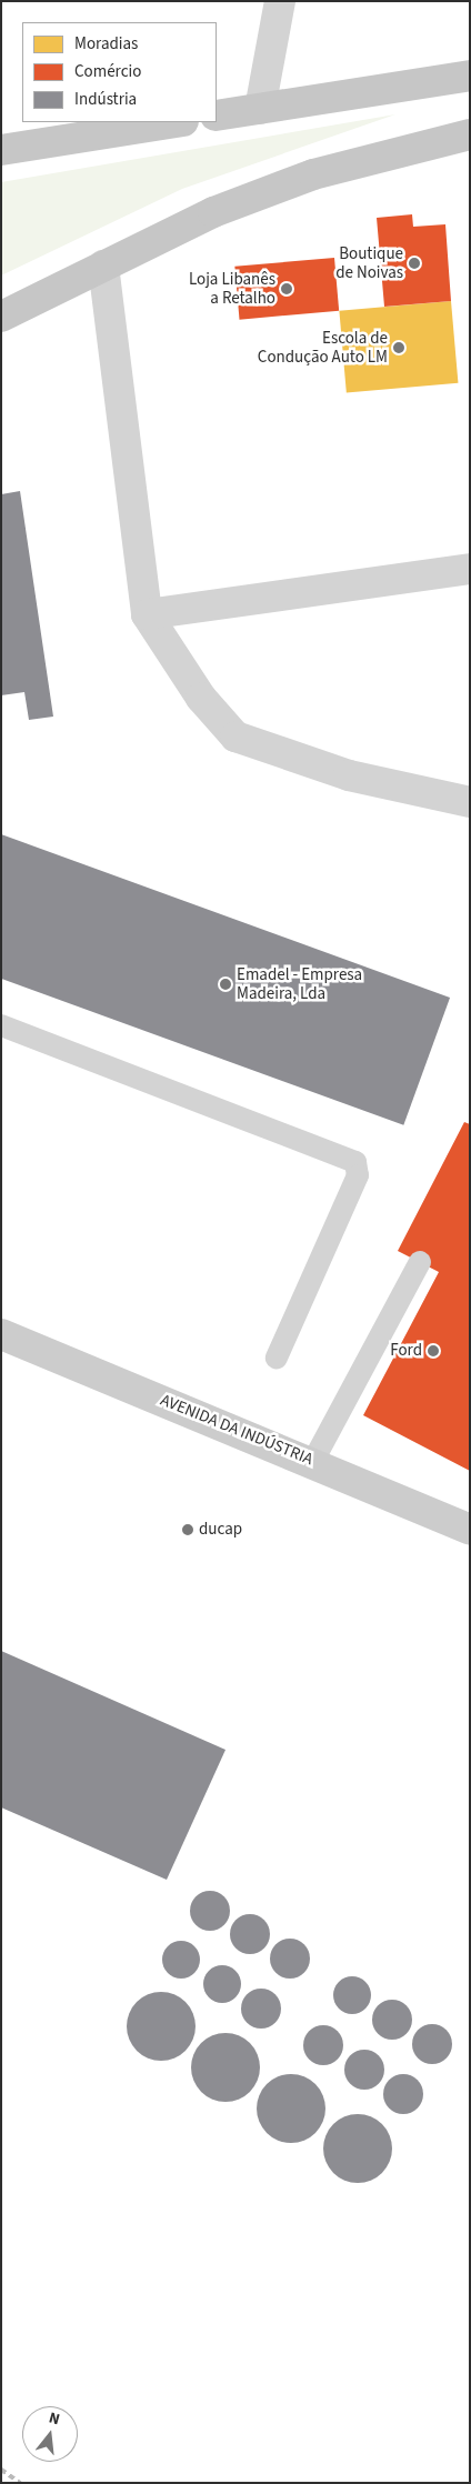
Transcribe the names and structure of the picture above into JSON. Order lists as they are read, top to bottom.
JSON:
{
  "streets": {
    "street": ["AVENIDA DA INDÚSTRIA"]
  },
  "places": [
    "Boutique de Noivas",
    "Loja Libanês a Retalho",
    "Escola de Condução Auto LM",
    "Emadel - Empresa Madeira, Lda",
    "Ford",
    "ducap"
  ],
  "legend": ["Moradias", "Comércio", "Indústria"],
  "north": "top"
}
